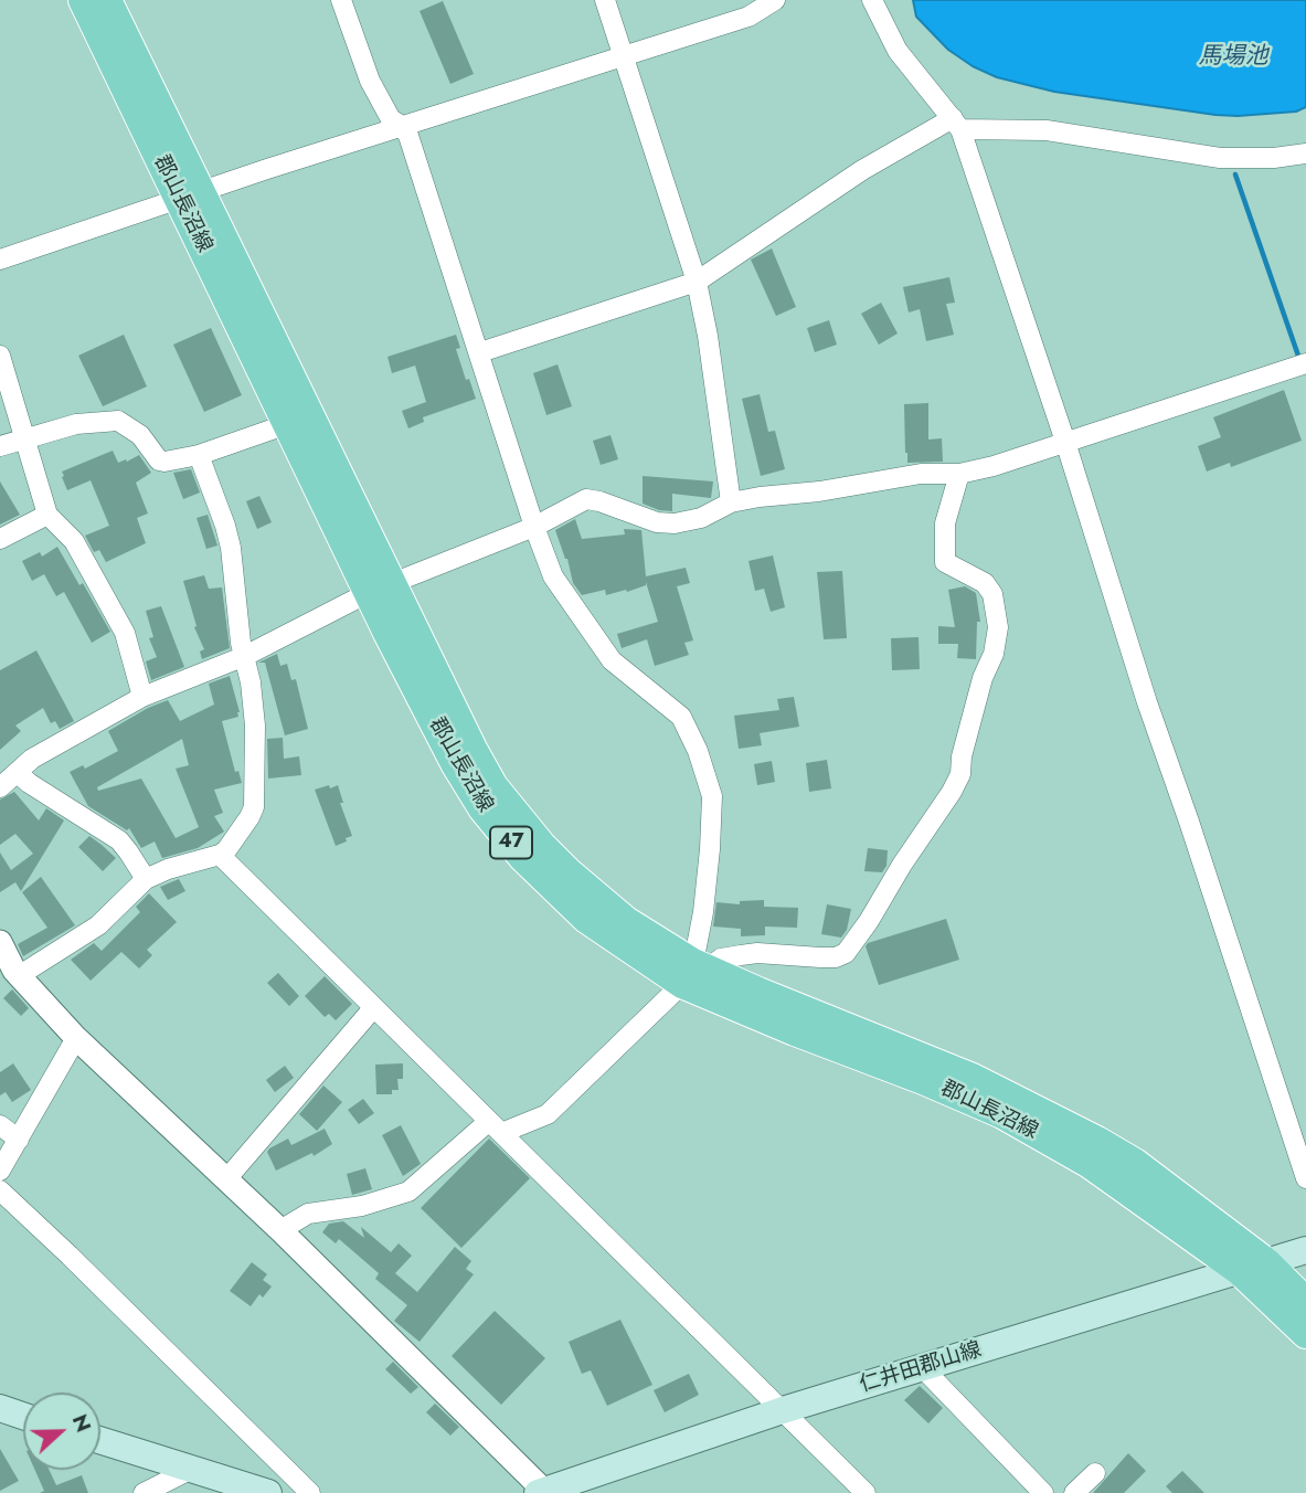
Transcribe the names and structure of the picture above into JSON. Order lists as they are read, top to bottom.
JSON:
{
  "streets": {
    "main road": ["郡山長沼線", "47", "仁井田郡山線"]
  },
  "crossings": [
    ["郡山長沼線", "仁井田郡山線"]
  ],
  "water": ["馬場池"],
  "north": "right"
}
